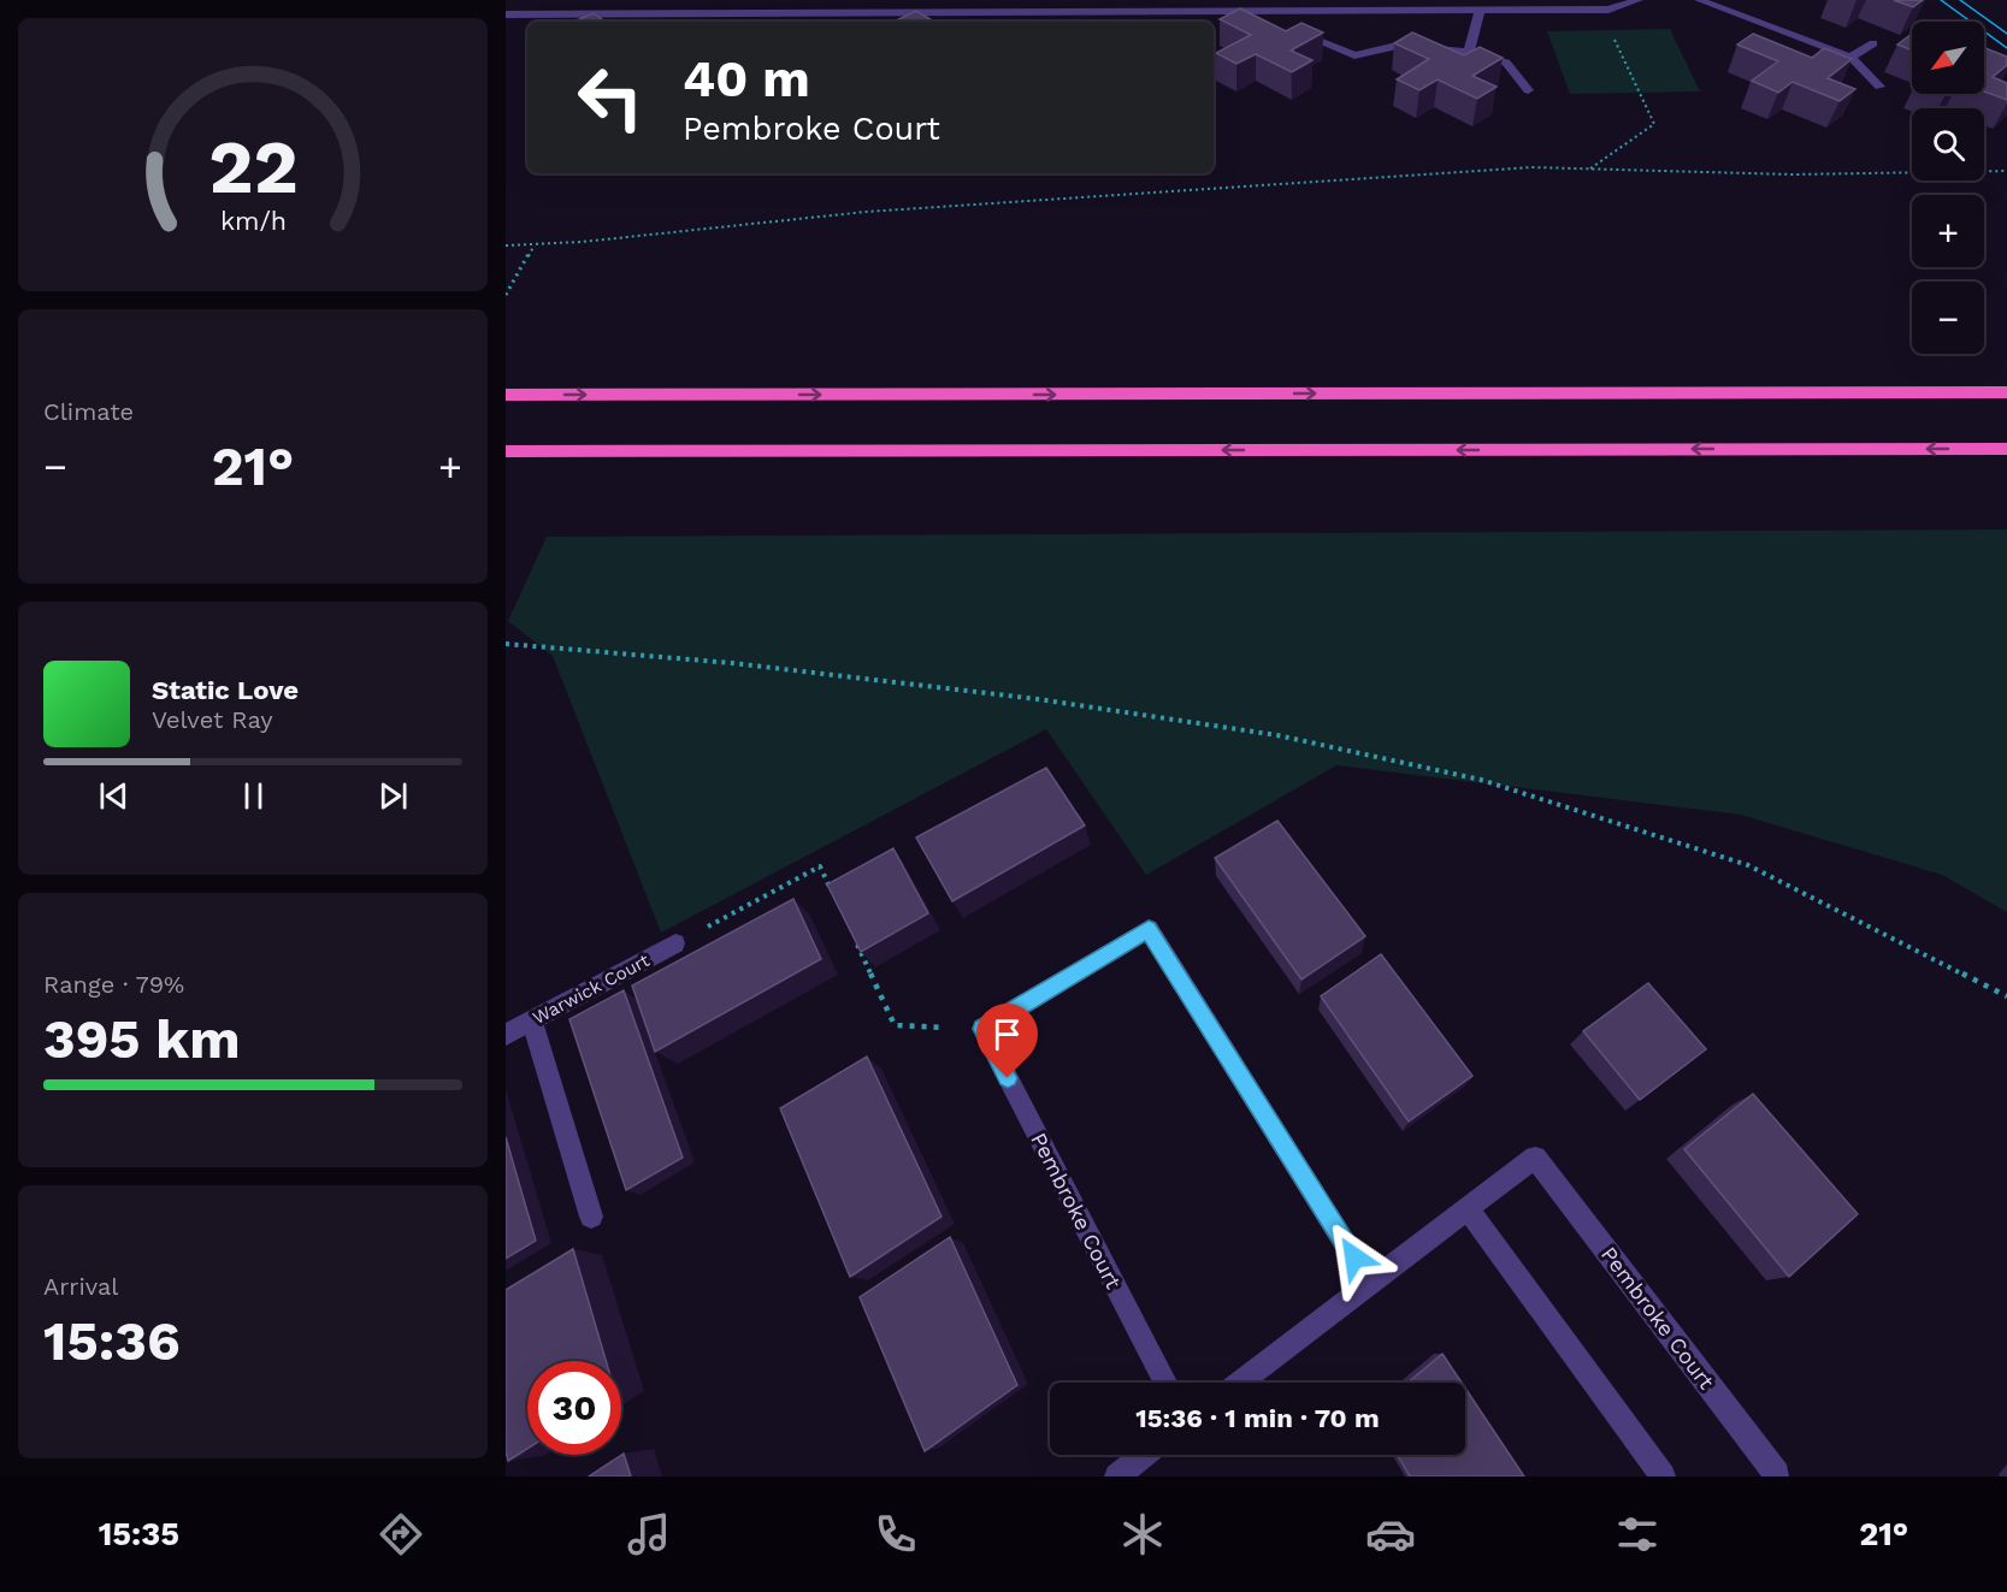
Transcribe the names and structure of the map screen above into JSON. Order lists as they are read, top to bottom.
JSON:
{
  "streets": {
    "street": ["Warwick Court", "Pembroke Court"]
  },
  "north": "bottom left",
  "page": {
    "map_buttons": ["+", "−"],
    "turn": ["40 m", "Pembroke Court"],
    "tile": [
      "Climate",
      ["Range · 79%", "395 km"],
      ["Arrival", "15:36"]
    ],
    "heat": ["−", "21°", "+"],
    "song": ["Static Love", "Velvet Ray"],
    "limit": "30",
    "trip": "15:36 · 1 min · 70 m",
    "tabs": ["15:35", "21°"],
    "gauge": ["22", "km/h"]
  }
}
